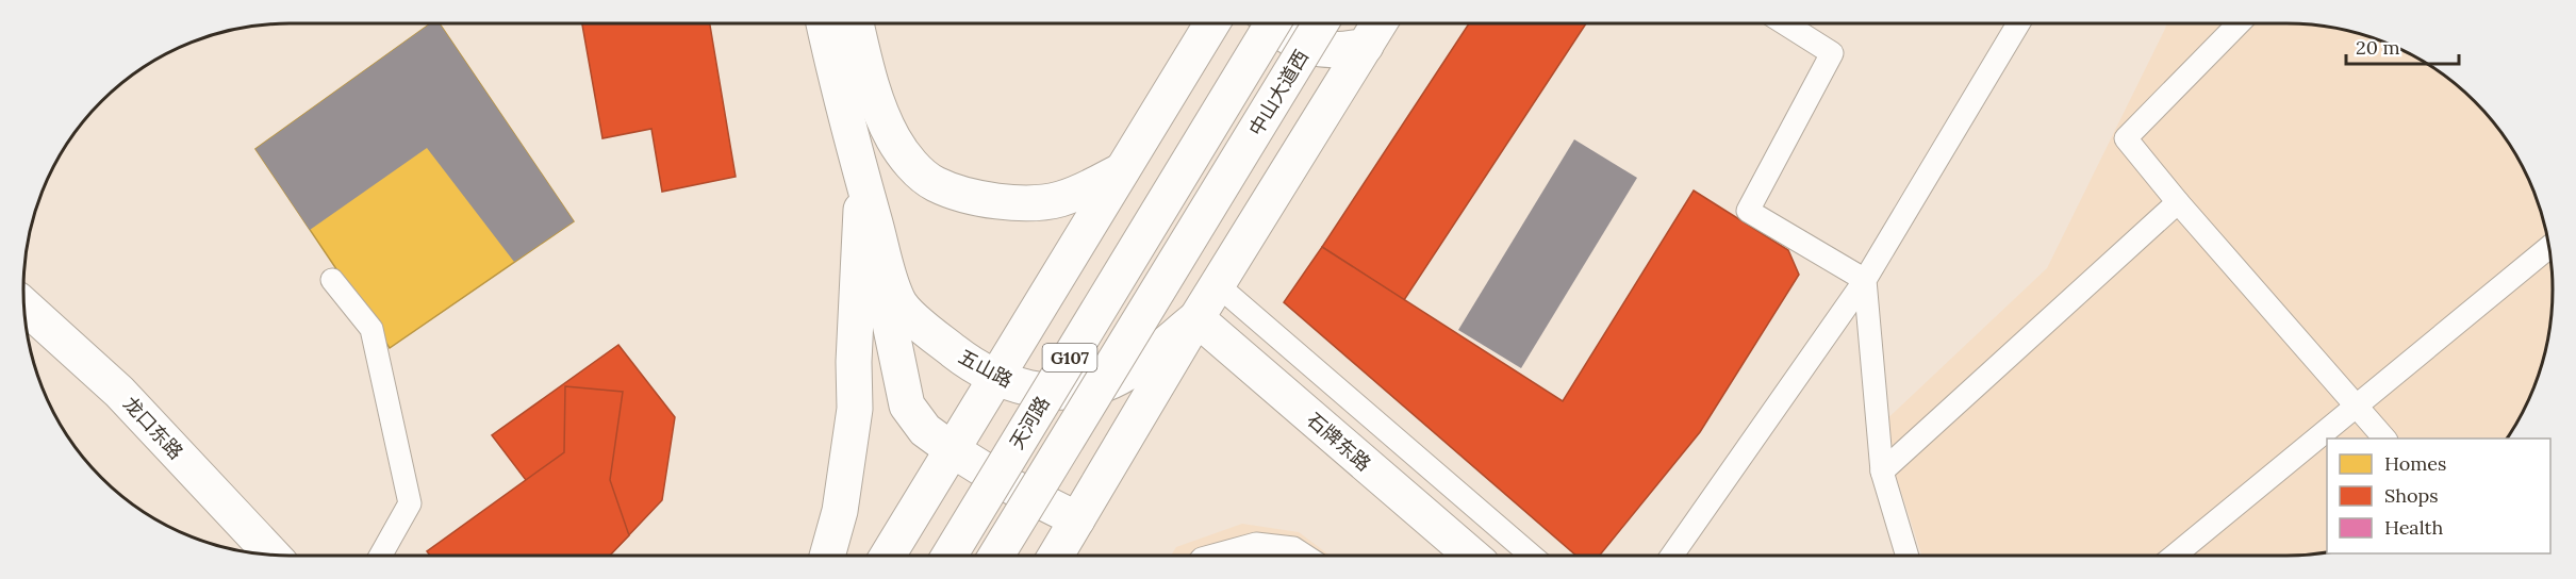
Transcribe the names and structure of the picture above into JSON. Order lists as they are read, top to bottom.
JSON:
{
  "streets": {
    "main road": [
      "中山大道西",
      "G107",
      "五山路",
      "天河路",
      "龙口东路",
      "石牌东路"
    ]
  },
  "crossings": [
    ["五山路", "石牌东路"]
  ],
  "legend": ["Homes", "Shops", "Health"],
  "scale_bar": "20 m"
}
